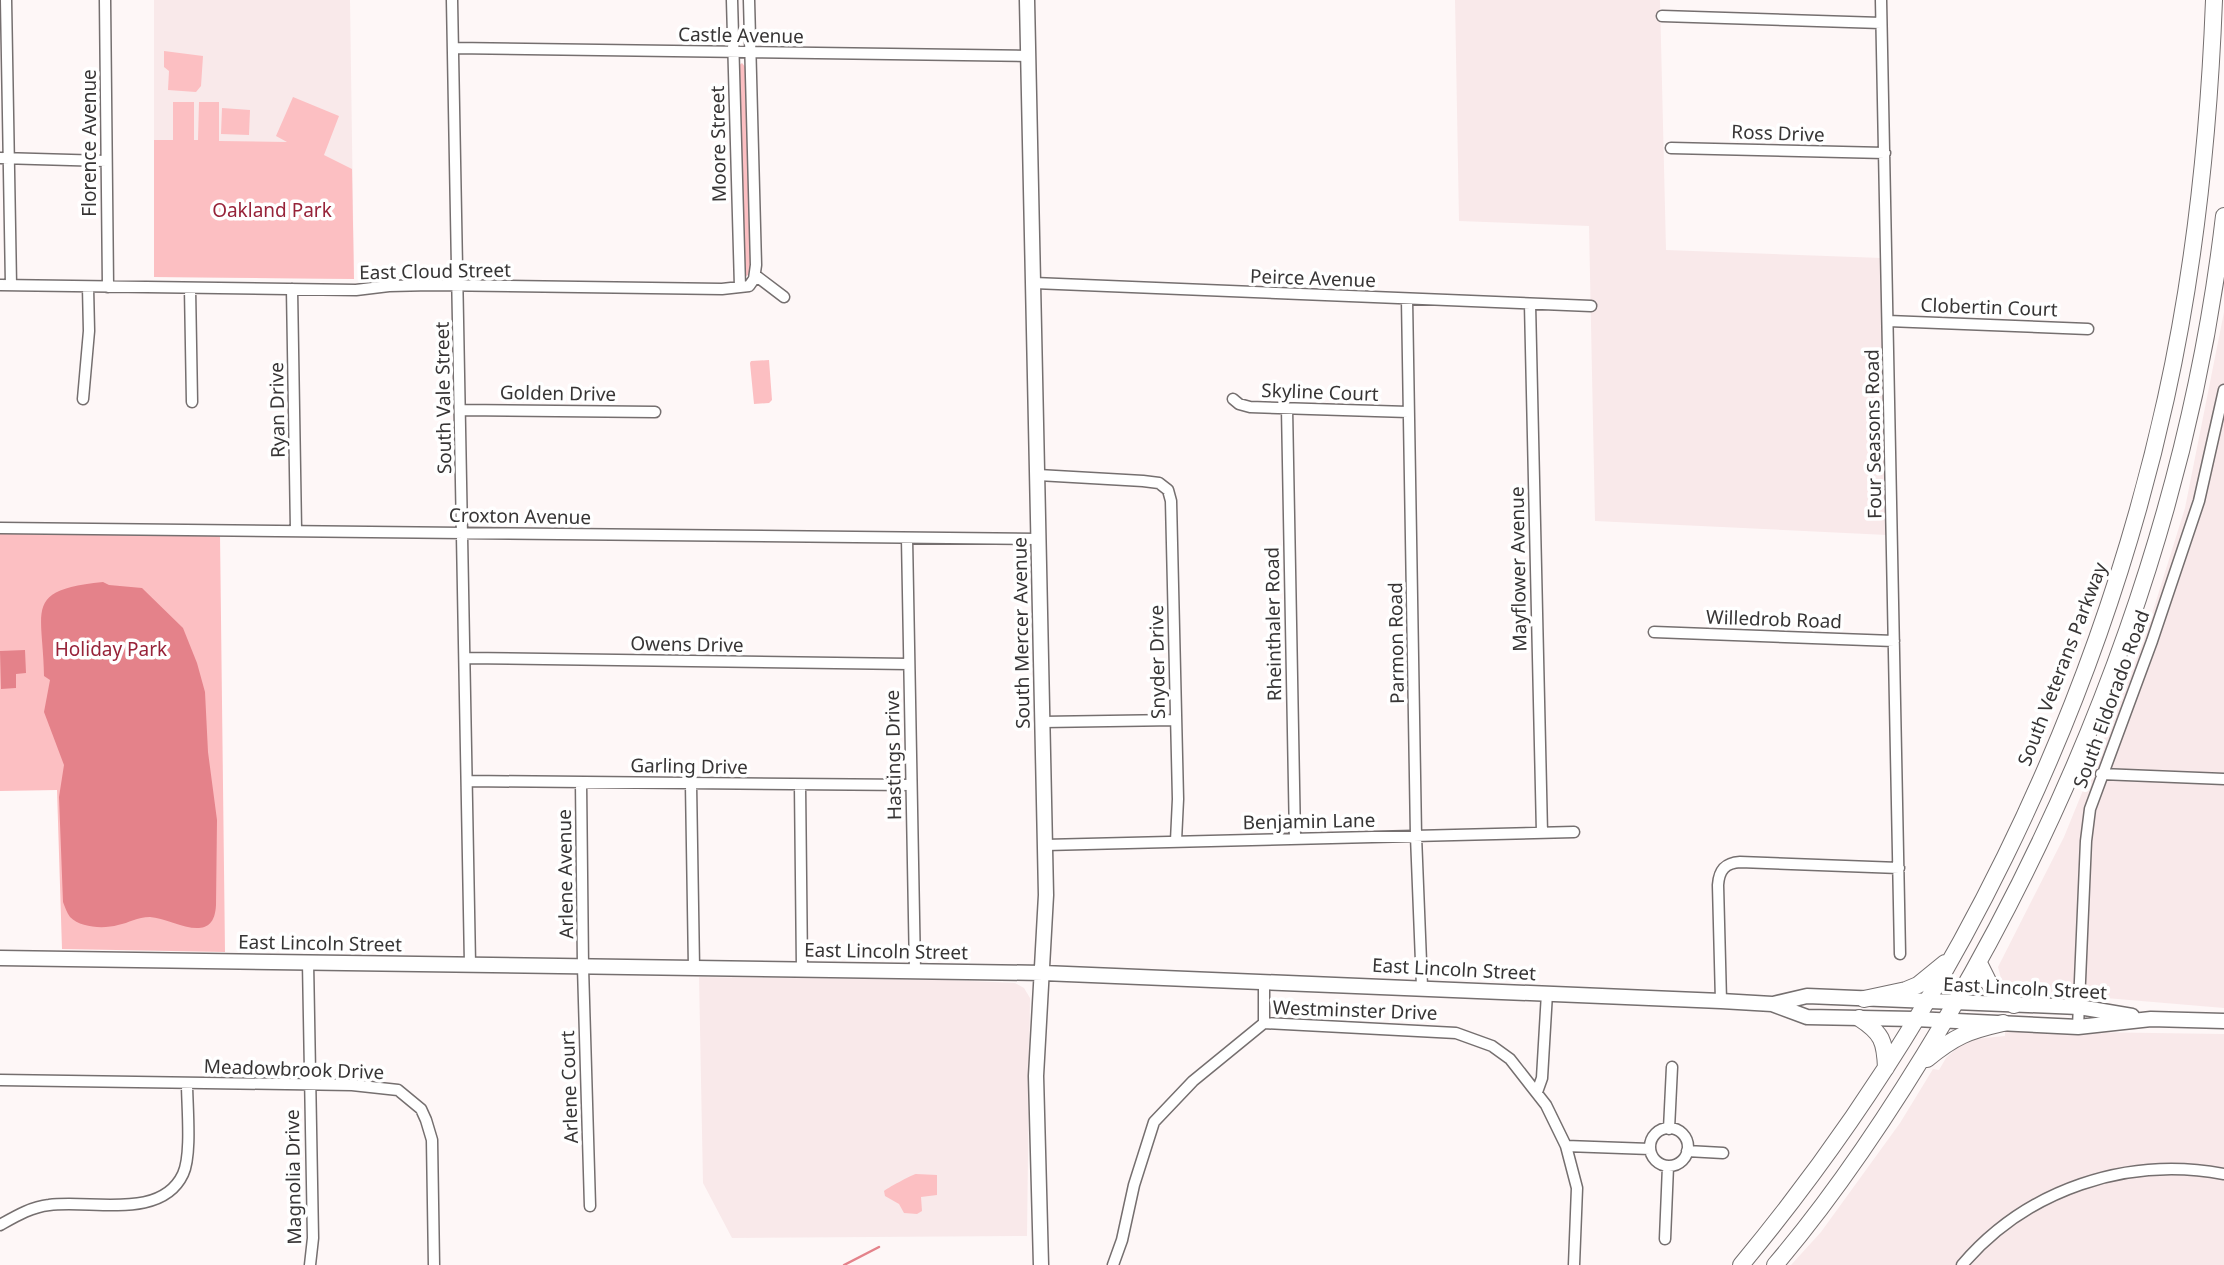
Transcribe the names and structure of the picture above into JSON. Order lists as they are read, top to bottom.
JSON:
{
  "streets": {
    "highway": ["South Veterans Parkway"],
    "main road": ["South Mercer Avenue", "East Lincoln Street"],
    "street": [
      "Castle Avenue",
      "Ross Drive",
      "Florence Avenue",
      "Moore Street",
      "East Cloud Street",
      "Peirce Avenue",
      "Clobertin Court",
      "Skyline Court",
      "Golden Drive",
      "South Vale Street",
      "Ryan Drive",
      "Four Seasons Road",
      "Croxton Avenue",
      "Mayflower Avenue",
      "Willedrob Road",
      "Rheinthaler Road",
      "Parmon Road",
      "Owens Drive",
      "Snyder Drive",
      "South Eldorado Road",
      "Hastings Drive",
      "Garling Drive",
      "Benjamin Lane",
      "Arlene Avenue",
      "Westminster Drive",
      "Meadowbrook Drive",
      "Arlene Court",
      "Magnolia Drive"
    ]
  },
  "crossings": [
    ["Castle Avenue", "Moore Street"],
    ["Castle Avenue", "South Vale Street"],
    ["Castle Avenue", "South Mercer Avenue"],
    ["Ross Drive", "Four Seasons Road"],
    ["Florence Avenue", "East Cloud Street"],
    ["Moore Street", "East Cloud Street"],
    ["East Cloud Street", "South Vale Street"],
    ["East Cloud Street", "Ryan Drive"],
    ["Peirce Avenue", "Mayflower Avenue"],
    ["Peirce Avenue", "South Mercer Avenue"],
    ["Peirce Avenue", "Parmon Road"],
    ["Clobertin Court", "Four Seasons Road"],
    ["Skyline Court", "Rheinthaler Road"],
    ["Skyline Court", "Parmon Road"],
    ["Golden Drive", "South Vale Street"],
    ["South Vale Street", "Croxton Avenue"],
    ["South Vale Street", "Owens Drive"],
    ["South Vale Street", "Garling Drive"],
    ["South Vale Street", "East Lincoln Street"],
    ["Ryan Drive", "Croxton Avenue"],
    ["Four Seasons Road", "Willedrob Road"],
    ["Croxton Avenue", "South Mercer Avenue"],
    ["Croxton Avenue", "Hastings Drive"],
    ["Mayflower Avenue", "Benjamin Lane"],
    ["Rheinthaler Road", "Benjamin Lane"],
    ["South Mercer Avenue", "Snyder Drive"],
    ["South Mercer Avenue", "Benjamin Lane"],
    ["South Mercer Avenue", "East Lincoln Street"],
    ["Parmon Road", "Benjamin Lane"],
    ["Parmon Road", "East Lincoln Street"],
    ["Owens Drive", "Hastings Drive"],
    ["Snyder Drive", "Benjamin Lane"],
    ["South Veterans Parkway", "East Lincoln Street"],
    ["South Eldorado Road", "East Lincoln Street"],
    ["Hastings Drive", "Garling Drive"],
    ["Hastings Drive", "East Lincoln Street"],
    ["Garling Drive", "Arlene Avenue"],
    ["Arlene Avenue", "East Lincoln Street"],
    ["Arlene Avenue", "Arlene Court"],
    ["East Lincoln Street", "Arlene Court"],
    ["East Lincoln Street", "Magnolia Drive"],
    ["Meadowbrook Drive", "Magnolia Drive"]
  ],
  "parks": ["Oakland Park", "Holiday Park"]
}
